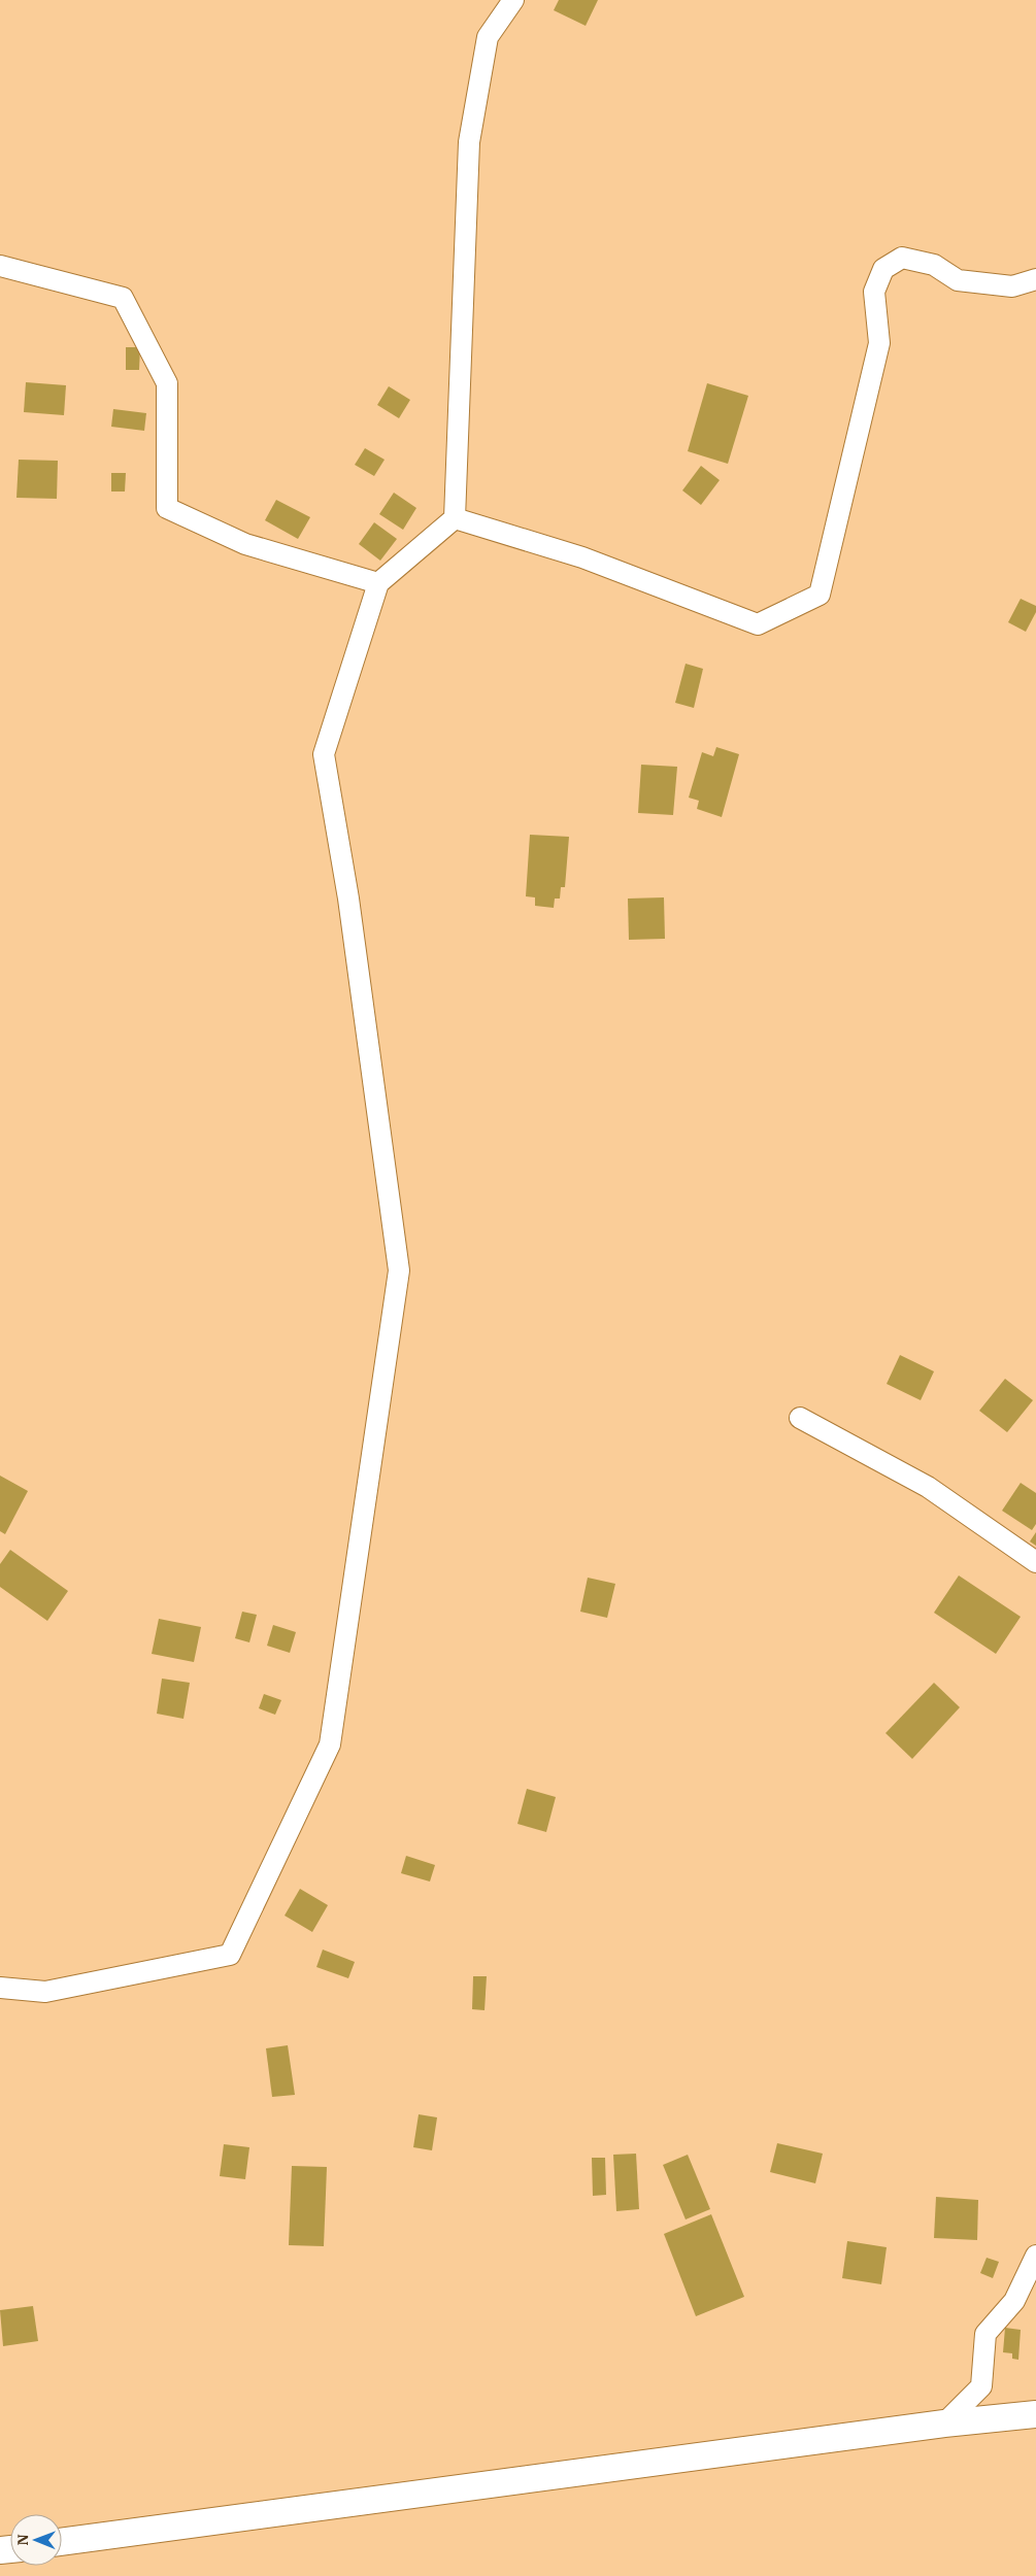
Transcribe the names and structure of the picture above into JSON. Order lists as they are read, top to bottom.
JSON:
{
  "north": "left"
}
